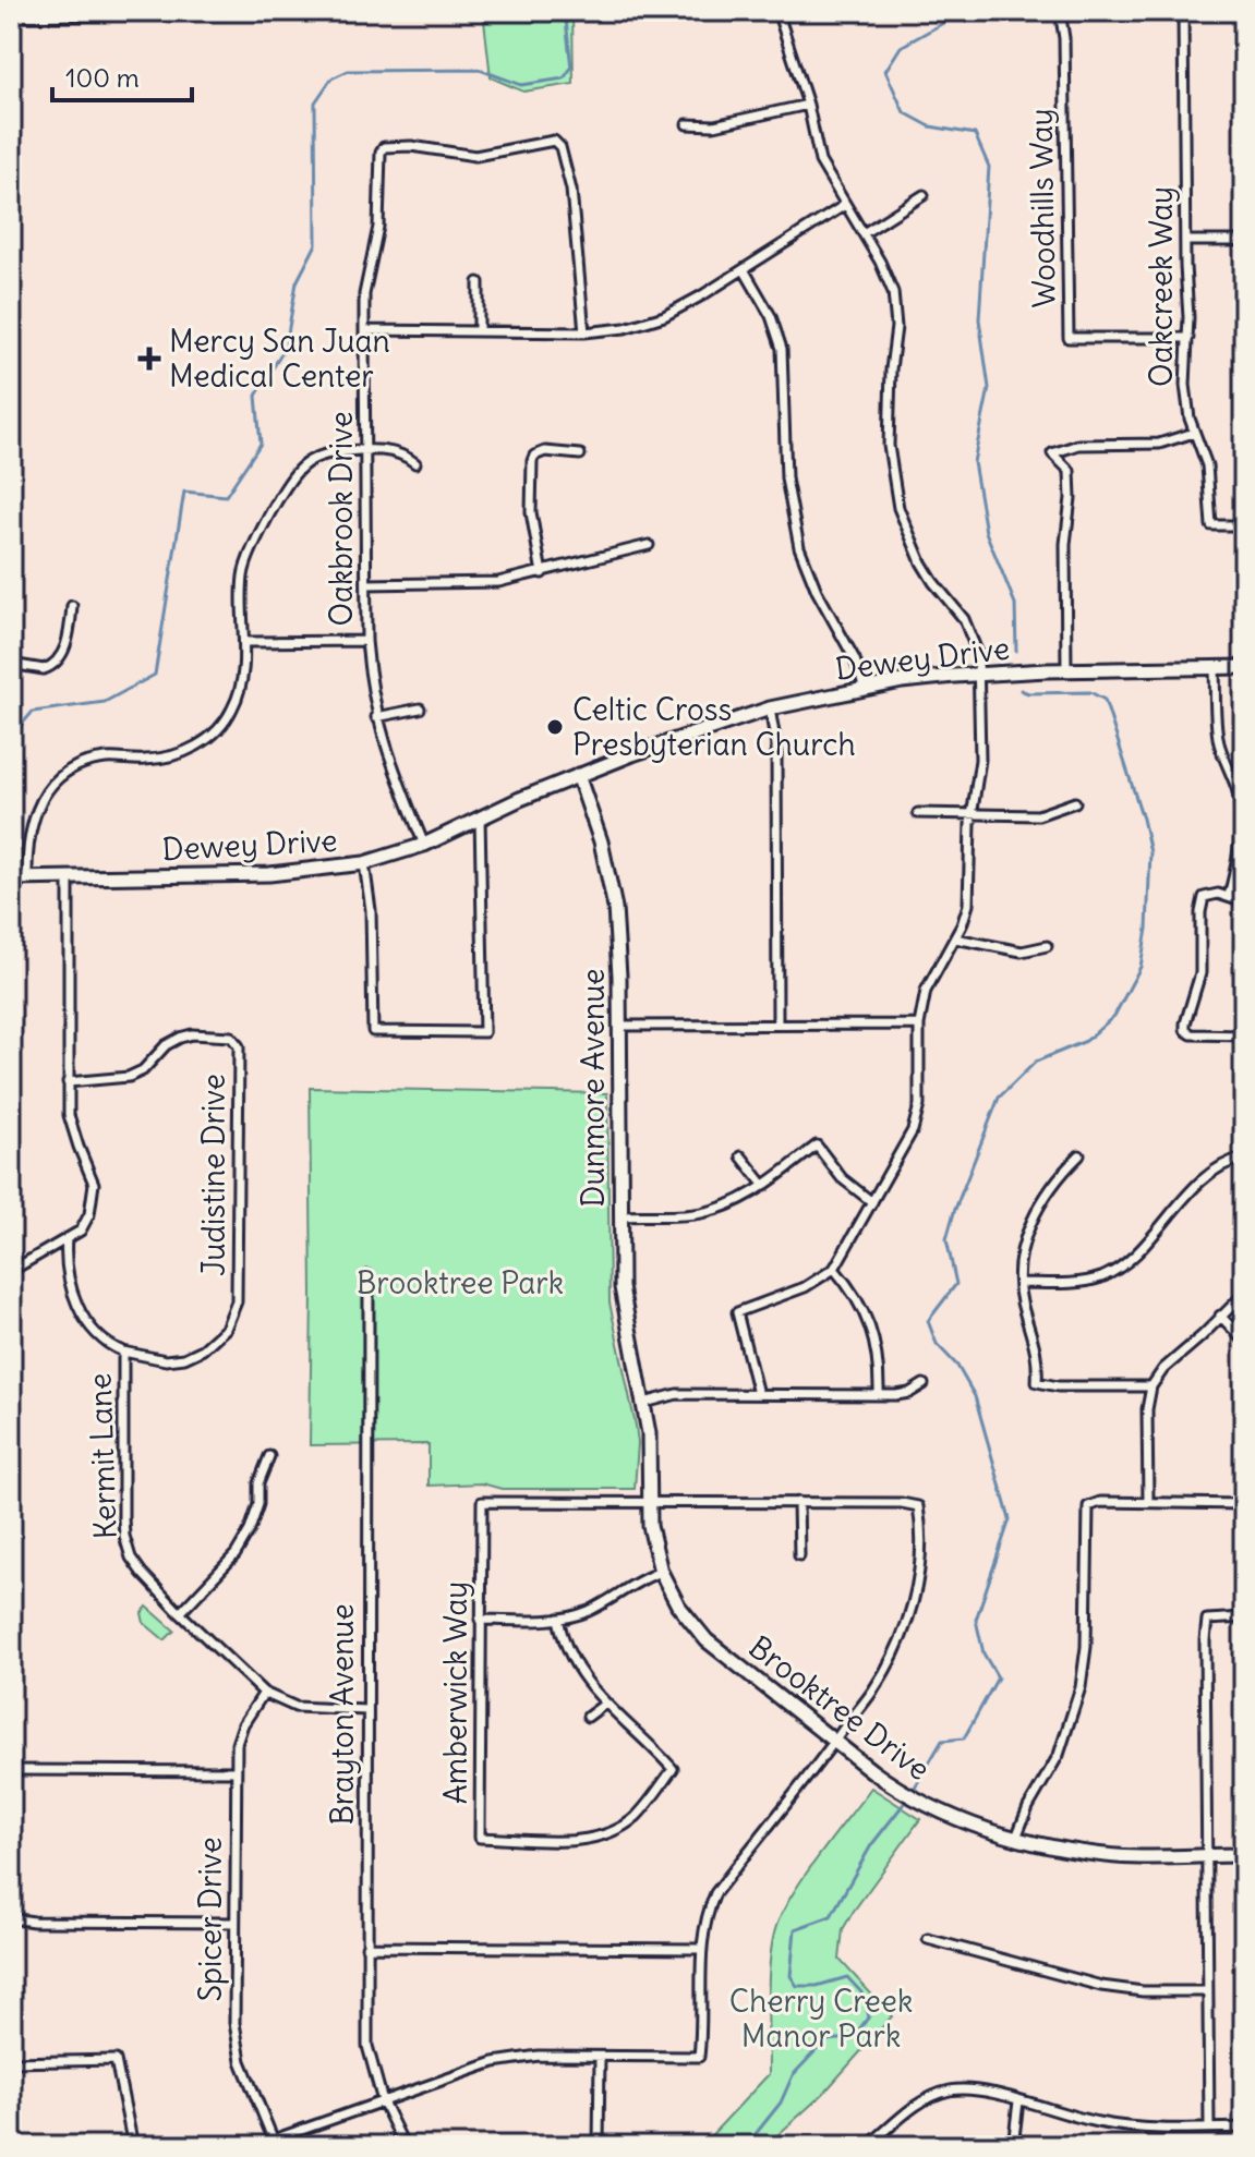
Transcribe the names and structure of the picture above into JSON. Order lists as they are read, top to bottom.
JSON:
{
  "streets": {
    "street": [
      "Woodhills Way",
      "Oakcreek Way",
      "Oakbrook Drive",
      "Dewey Drive",
      "Dunmore Avenue",
      "Judistine Drive",
      "Kermit Lane",
      "Amberwick Way",
      "Brooktree Drive",
      "Brayton Avenue",
      "Spicer Drive"
    ]
  },
  "crossings": [
    ["Woodhills Way", "Oakcreek Way"],
    ["Oakbrook Drive", "Dewey Drive"],
    ["Dewey Drive", "Dunmore Avenue"],
    ["Dunmore Avenue", "Brooktree Drive"],
    ["Judistine Drive", "Kermit Lane"],
    ["Kermit Lane", "Brayton Avenue"],
    ["Kermit Lane", "Spicer Drive"],
    ["Amberwick Way", "Brooktree Drive"]
  ],
  "parks": ["Brooktree Park", "Cherry Creek Manor Park"],
  "places": {
    "health": ["Mercy San Juan Medical Center"],
    "other": ["Celtic Cross Presbyterian Church"]
  },
  "scale_bar": "100 m"
}
